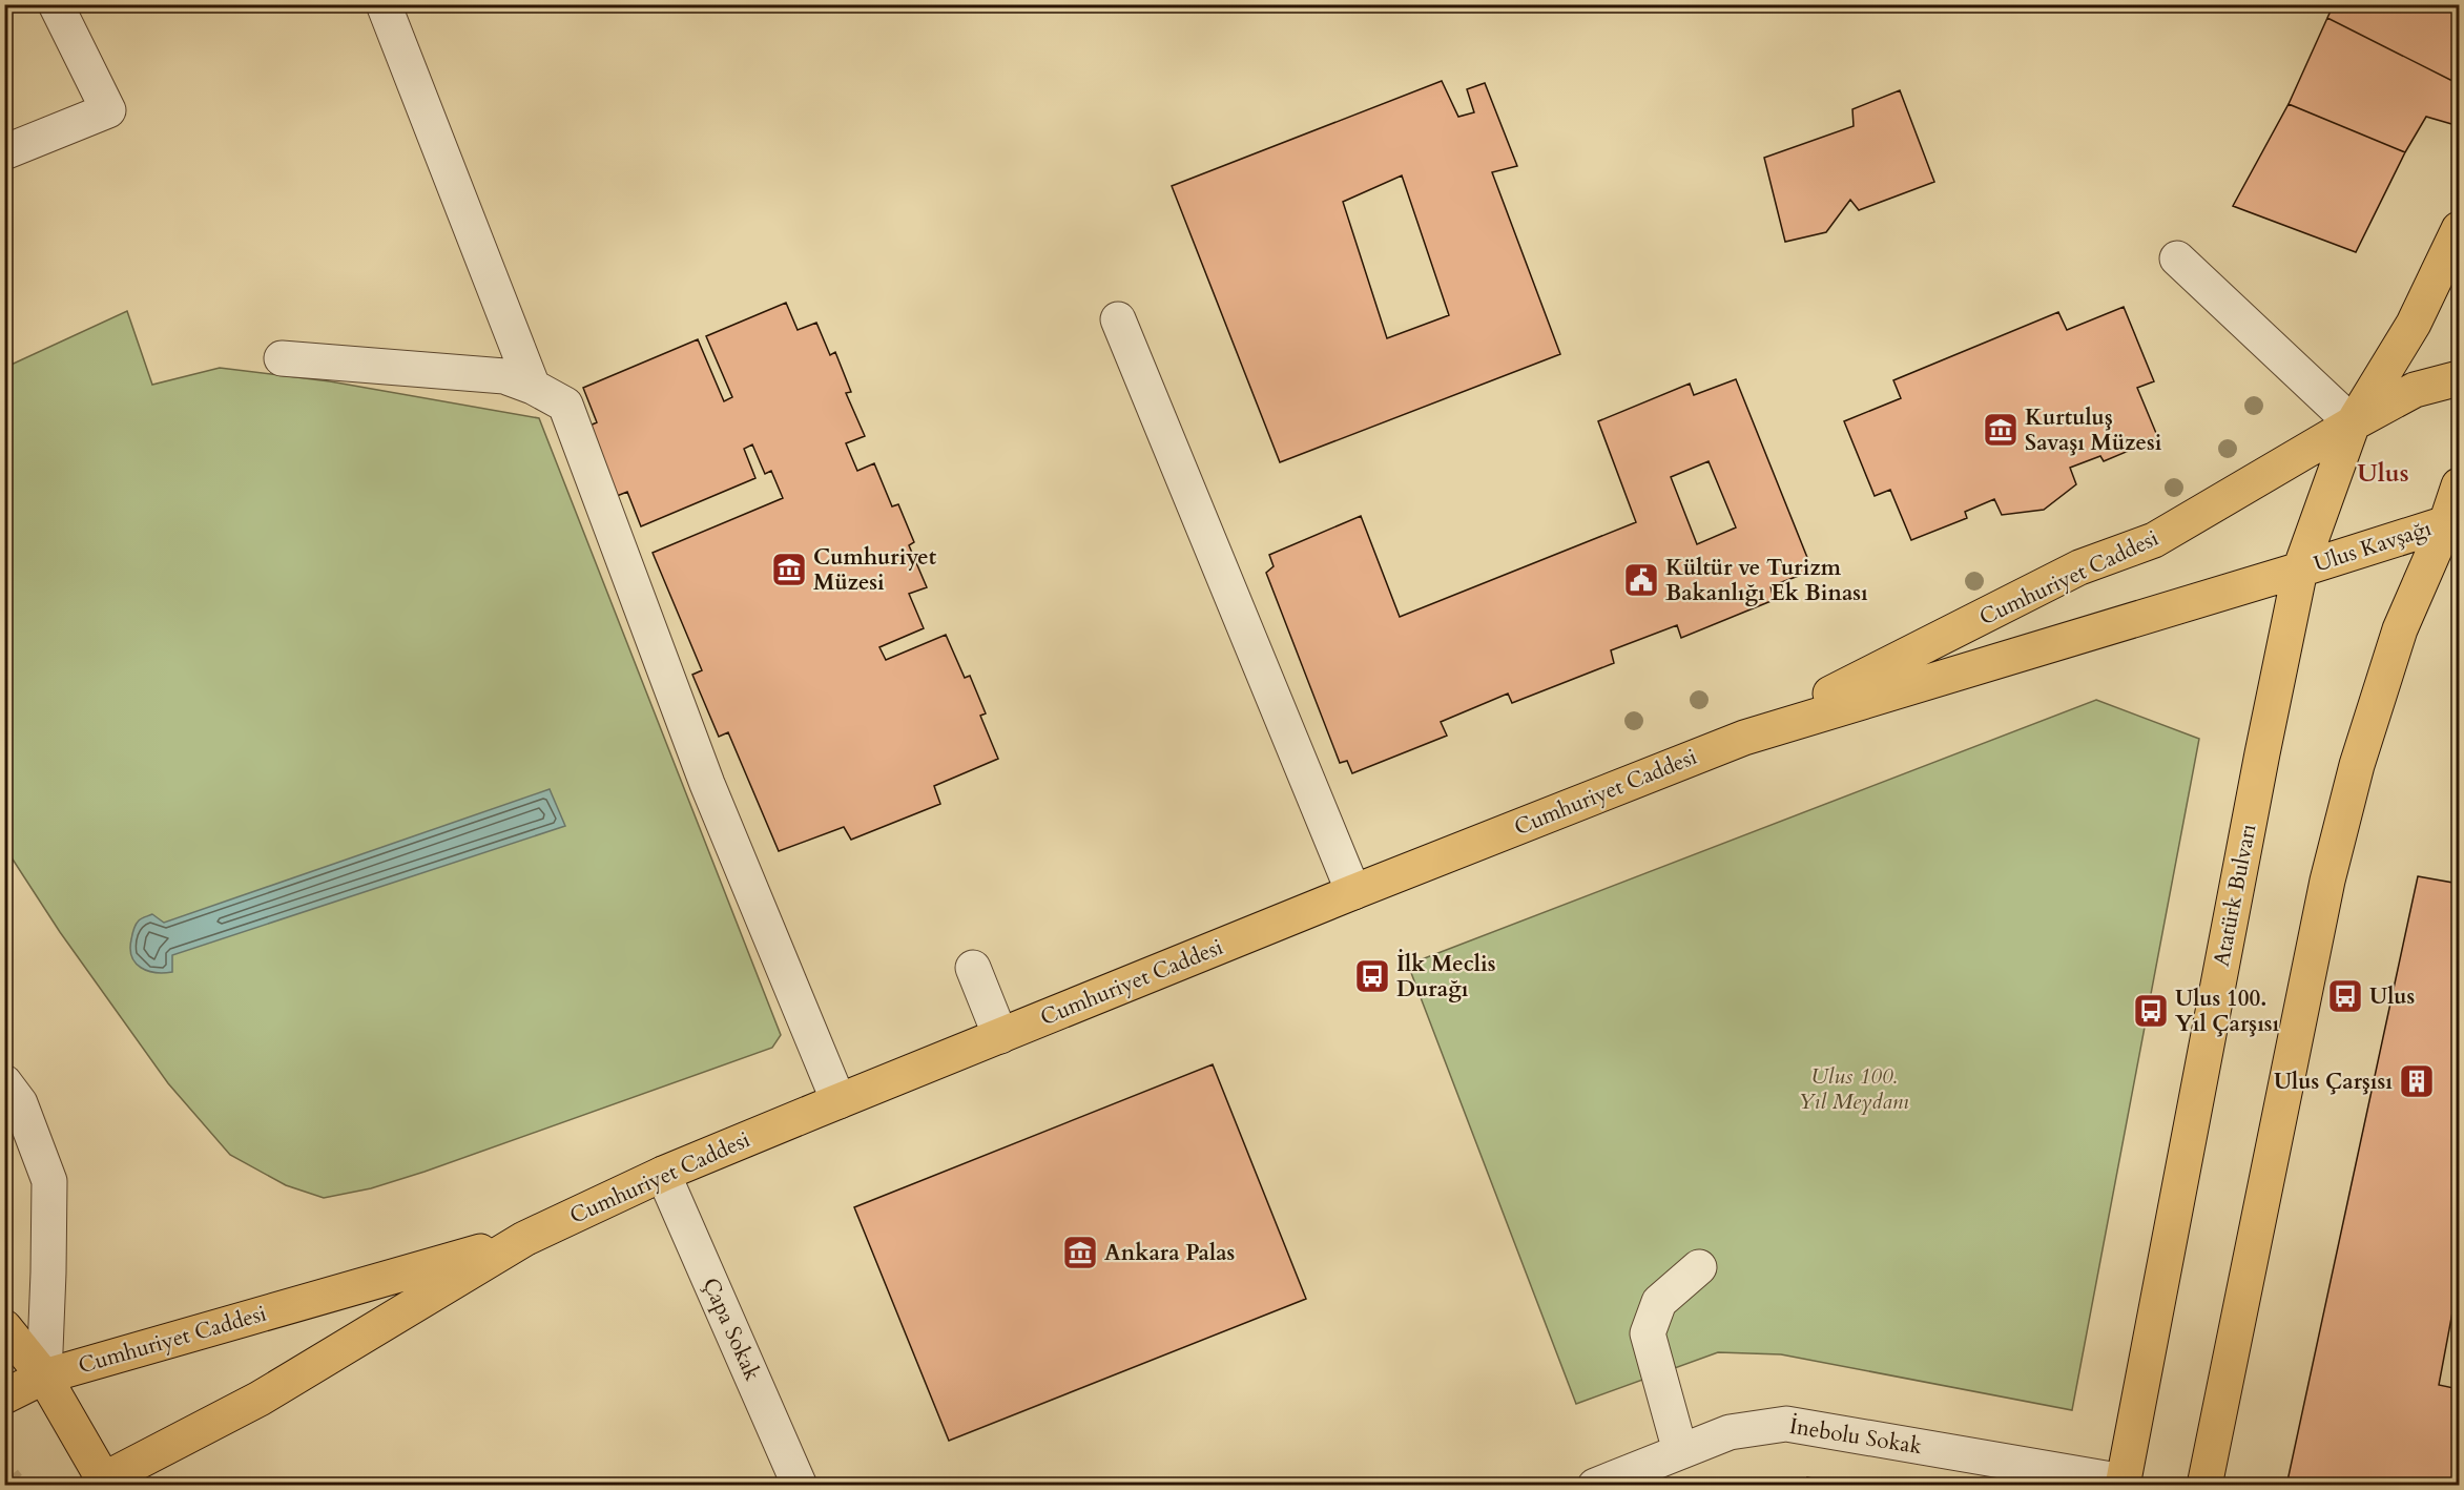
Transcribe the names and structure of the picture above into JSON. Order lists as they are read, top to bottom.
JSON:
{
  "streets": {
    "main road": ["Ulus Kavşağı", "Cumhuriyet Caddesi", "Atatürk Bulvarı"],
    "street": ["Çapa Sokak", "İnebolu Sokak"]
  },
  "crossings": [
    ["Ulus Kavşağı", "Cumhuriyet Caddesi"],
    ["Ulus Kavşağı", "Atatürk Bulvarı"],
    ["Cumhuriyet Caddesi", "Atatürk Bulvarı"],
    ["Cumhuriyet Caddesi", "Çapa Sokak"],
    ["Atatürk Bulvarı", "İnebolu Sokak"]
  ],
  "districts": ["Ulus"],
  "parks": ["Ulus 100. Yıl Meydanı"],
  "places": {
    "museum": ["Kurtuluş Savaşı Müzesi", "Cumhuriyet Müzesi", "Ankara Palas"],
    "public building": ["Kültür ve Turizm Bakanlığı Ek Binası"],
    "bus stop": ["İlk Meclis Durağı", "Ulus", "Ulus 100. Yıl Çarşısı"],
    "building": ["Ulus Çarşısı"]
  }
}
